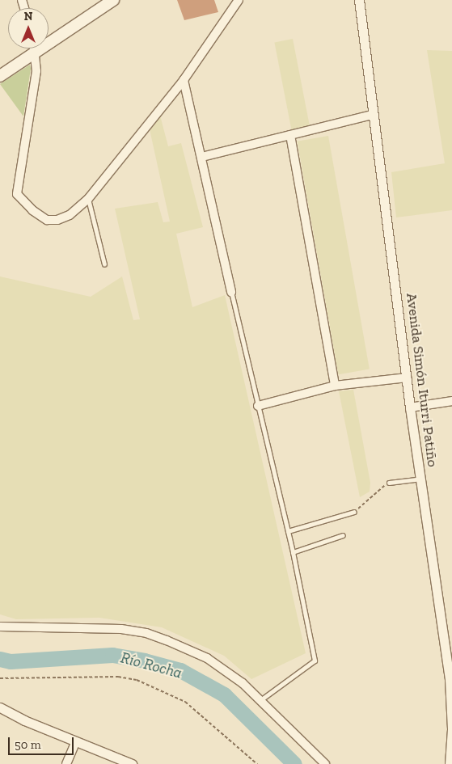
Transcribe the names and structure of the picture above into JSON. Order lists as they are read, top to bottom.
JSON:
{
  "streets": {
    "street": ["Avenida Simón Iturri Patiño"]
  },
  "water": ["Río Rocha"],
  "scale_bar": "50 m",
  "north": "top"
}
